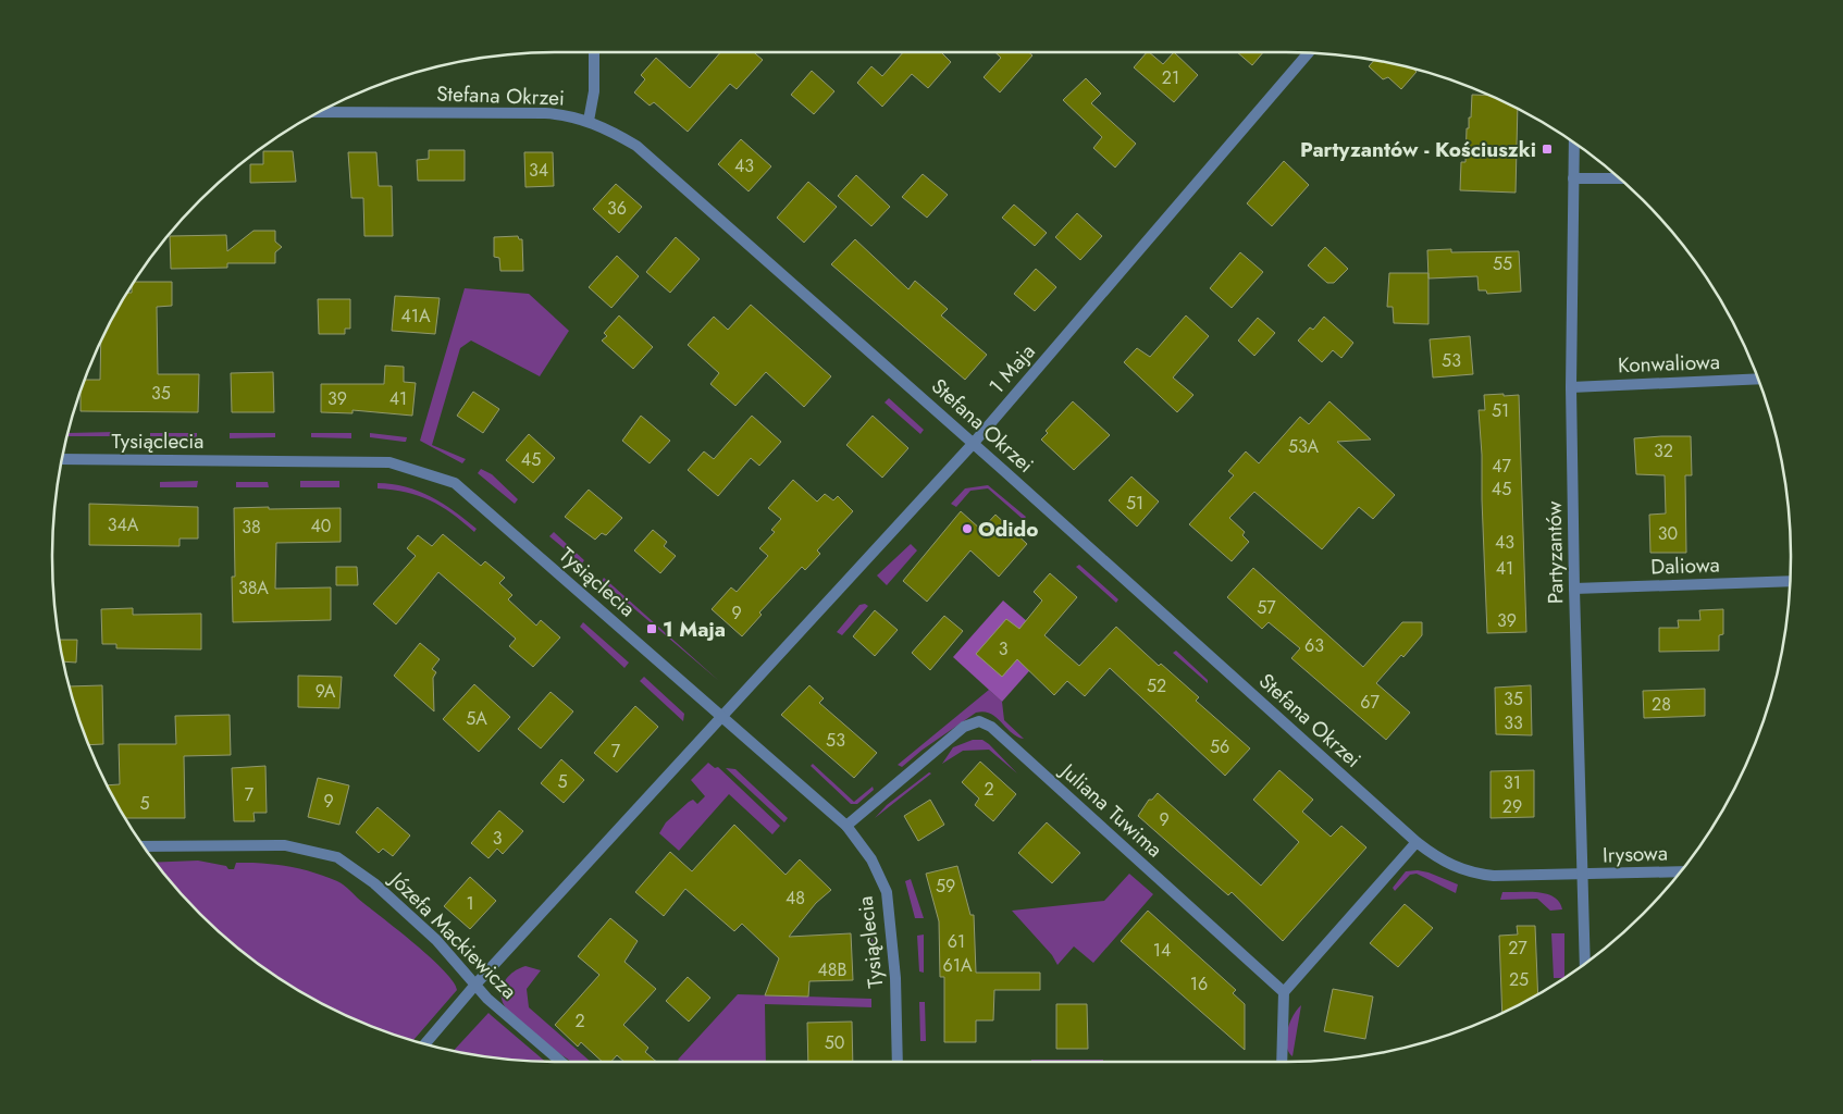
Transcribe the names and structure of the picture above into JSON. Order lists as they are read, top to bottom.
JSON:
{
  "streets": {
    "street": [
      "Stefana Okrzei",
      "Konwaliowa",
      "1 Maja",
      "Tysiąclecia",
      "Partyzantów",
      "Daliowa",
      "Juliana Tuwima",
      "Irysowa",
      "Józefa Mackiewicza"
    ]
  },
  "crossings": [
    ["Stefana Okrzei", "1 Maja"],
    ["Stefana Okrzei", "Partyzantów"],
    ["Stefana Okrzei", "Irysowa"],
    ["Konwaliowa", "Partyzantów"],
    ["1 Maja", "Tysiąclecia"],
    ["1 Maja", "Józefa Mackiewicza"],
    ["Tysiąclecia", "Juliana Tuwima"],
    ["Partyzantów", "Daliowa"],
    ["Partyzantów", "Irysowa"]
  ],
  "places": {
    "transit": ["Partyzantów - Kościuszki", "1 Maja"],
    "other": ["Odido"]
  },
  "house_numbers": [
    "21",
    "43",
    "34",
    "36",
    "55",
    "41A",
    "53",
    "35",
    "39",
    "41",
    "51",
    "53A",
    "32",
    "45",
    "47",
    "45",
    "51",
    "34A",
    "40",
    "38",
    "30",
    "43",
    "41",
    "38A",
    "57",
    "9",
    "39",
    "63",
    "3",
    "52",
    "9A",
    "35",
    "67",
    "28",
    "5A",
    "33",
    "53",
    "56",
    "7",
    "5",
    "31",
    "2",
    "7",
    "9",
    "5",
    "29",
    "9",
    "3",
    "59",
    "48",
    "1",
    "61",
    "27",
    "14",
    "61A",
    "48B",
    "25",
    "16",
    "2",
    "50"
  ]
}
